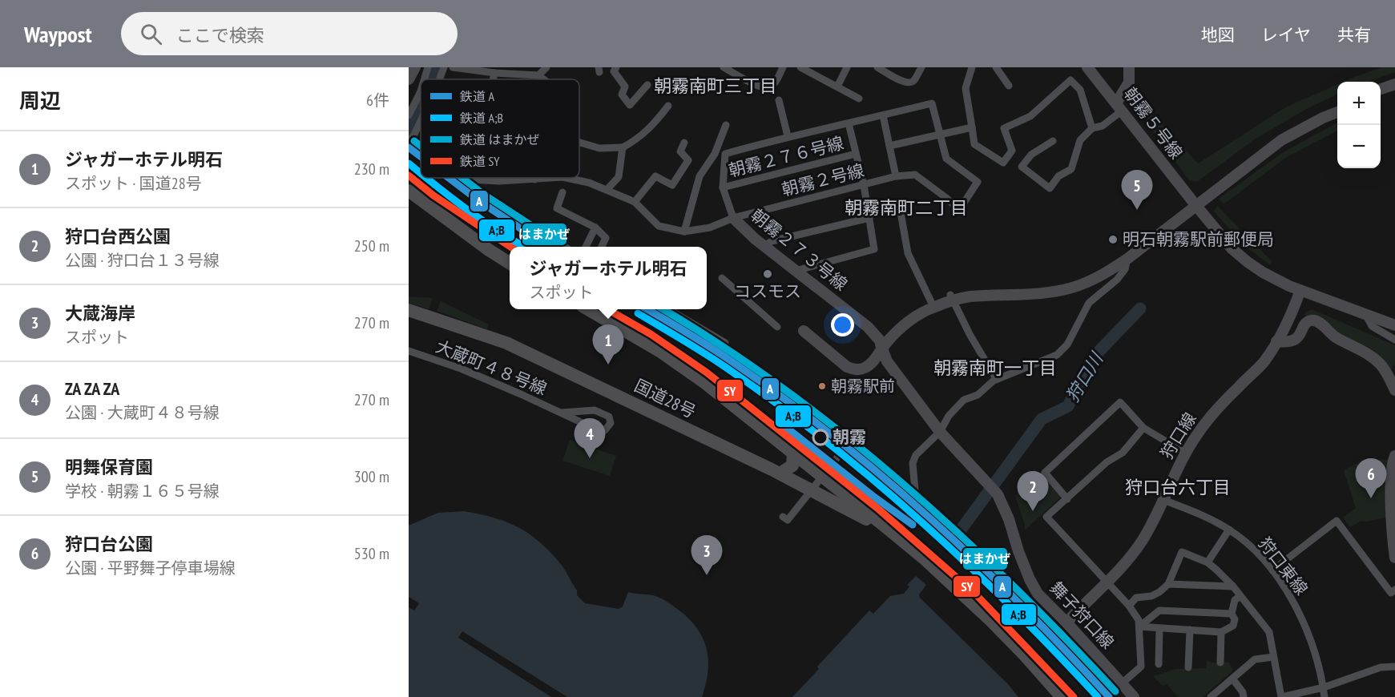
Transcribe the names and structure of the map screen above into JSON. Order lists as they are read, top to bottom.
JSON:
{
  "streets": {
    "highway": ["国道28号"],
    "street": [
      "朝霧５号線",
      "朝霧２７６号線",
      "朝霧２号線",
      "朝霧２７３号線",
      "大蔵町４８号線",
      "狩口線",
      "狩口東線",
      "舞子狩口線"
    ]
  },
  "crossings": [
    ["朝霧５号線", "狩口線"],
    ["朝霧２７６号線", "朝霧２７３号線"],
    ["朝霧２号線", "朝霧２７３号線"],
    ["朝霧２７３号線", "舞子狩口線"],
    ["狩口線", "狩口東線"],
    ["狩口線", "舞子狩口線"]
  ],
  "districts": [
    "朝霧南町三丁目",
    "朝霧南町二丁目",
    "朝霧南町一丁目",
    "狩口台六丁目"
  ],
  "water": ["狩口川"],
  "places": [
    "明石朝霧駅前郵便局",
    "コスモス",
    "朝霧駅前",
    "朝霧"
  ],
  "lines": [
    "rail line はまかぜ",
    "rail line A",
    "rail line A;B",
    "rail line SY"
  ],
  "legend": [
    "鉄道 A",
    "鉄道 A;B",
    "鉄道 はまかぜ",
    "鉄道 SY"
  ],
  "page": {
    "header": "Waypost",
    "search": "ここで検索",
    "nav": ["地図", "レイヤ", "共有"],
    "heading": ["周辺", "6件"],
    "map_buttons": ["+", "−"],
    "list": [
      {
        "mark": "1",
        "name": "ジャガーホテル明石",
        "note": "スポット · 国道28号",
        "value": "230 m"
      },
      {
        "mark": "2",
        "name": "狩口台西公園",
        "note": "公園 · 狩口台１３号線",
        "value": "250 m"
      },
      {
        "mark": "3",
        "name": "大蔵海岸",
        "note": "スポット",
        "value": "270 m"
      },
      {
        "mark": "4",
        "name": "ZA ZA ZA",
        "note": "公園 · 大蔵町４８号線",
        "value": "270 m"
      },
      {
        "mark": "5",
        "name": "明舞保育園",
        "note": "学校 · 朝霧１６５号線",
        "value": "300 m"
      },
      {
        "mark": "6",
        "name": "狩口台公園",
        "note": "公園 · 平野舞子停車場線",
        "value": "530 m"
      }
    ],
    "pins": [
      "5",
      "1",
      "4",
      "6",
      "2",
      "3"
    ],
    "popup": ["ジャガーホテル明石", "スポット"]
  }
}
